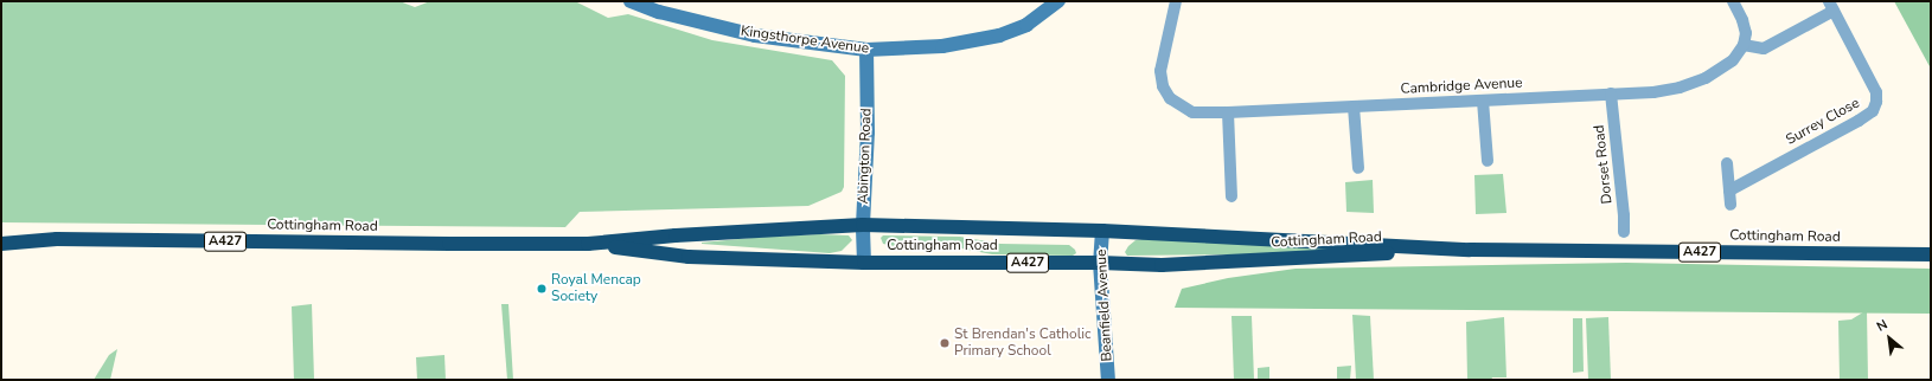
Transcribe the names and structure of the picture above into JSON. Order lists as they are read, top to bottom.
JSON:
{
  "streets": {
    "highway": ["Cottingham Road", "A427"],
    "street": [
      "Kingsthorpe Avenue",
      "Cambridge Avenue",
      "Surrey Close",
      "Abington Road",
      "Dorset Road",
      "Beanfield Avenue"
    ]
  },
  "crossings": [
    ["Kingsthorpe Avenue", "Abington Road"],
    ["Cambridge Avenue", "Dorset Road"],
    ["Abington Road", "Cottingham Road"],
    ["Cottingham Road", "Beanfield Avenue"]
  ],
  "places": ["Royal Mencap Society", "St Brendan's Catholic Primary School"],
  "north": "top left"
}
